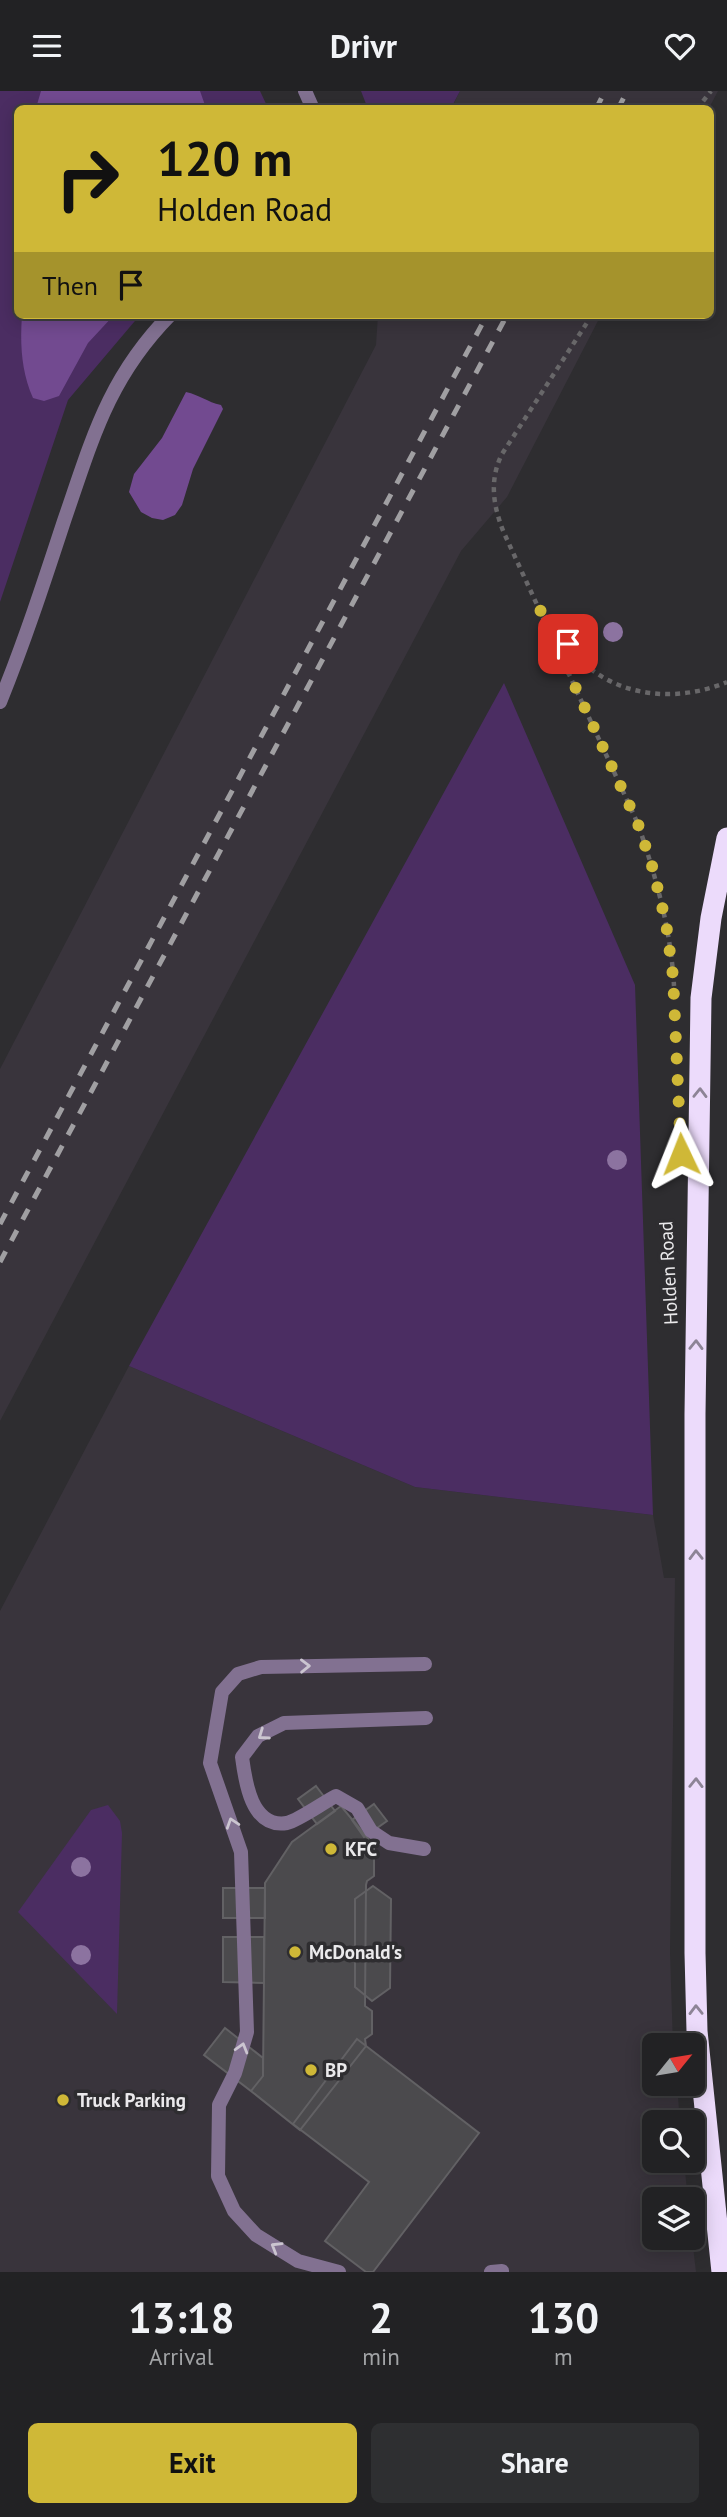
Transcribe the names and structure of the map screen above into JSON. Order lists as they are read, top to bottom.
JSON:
{
  "places": [
    "KFC",
    "McDonald's",
    "BP",
    "Truck Parking"
  ],
  "north": "top right",
  "page": {
    "header": "Drivr",
    "turn": ["120 m", "Holden Road"],
    "then": "Then",
    "eta": [
      "13:18",
      "Arrival",
      "2",
      "min",
      "130",
      "m"
    ],
    "buttons": ["Exit", "Share"]
  }
}
